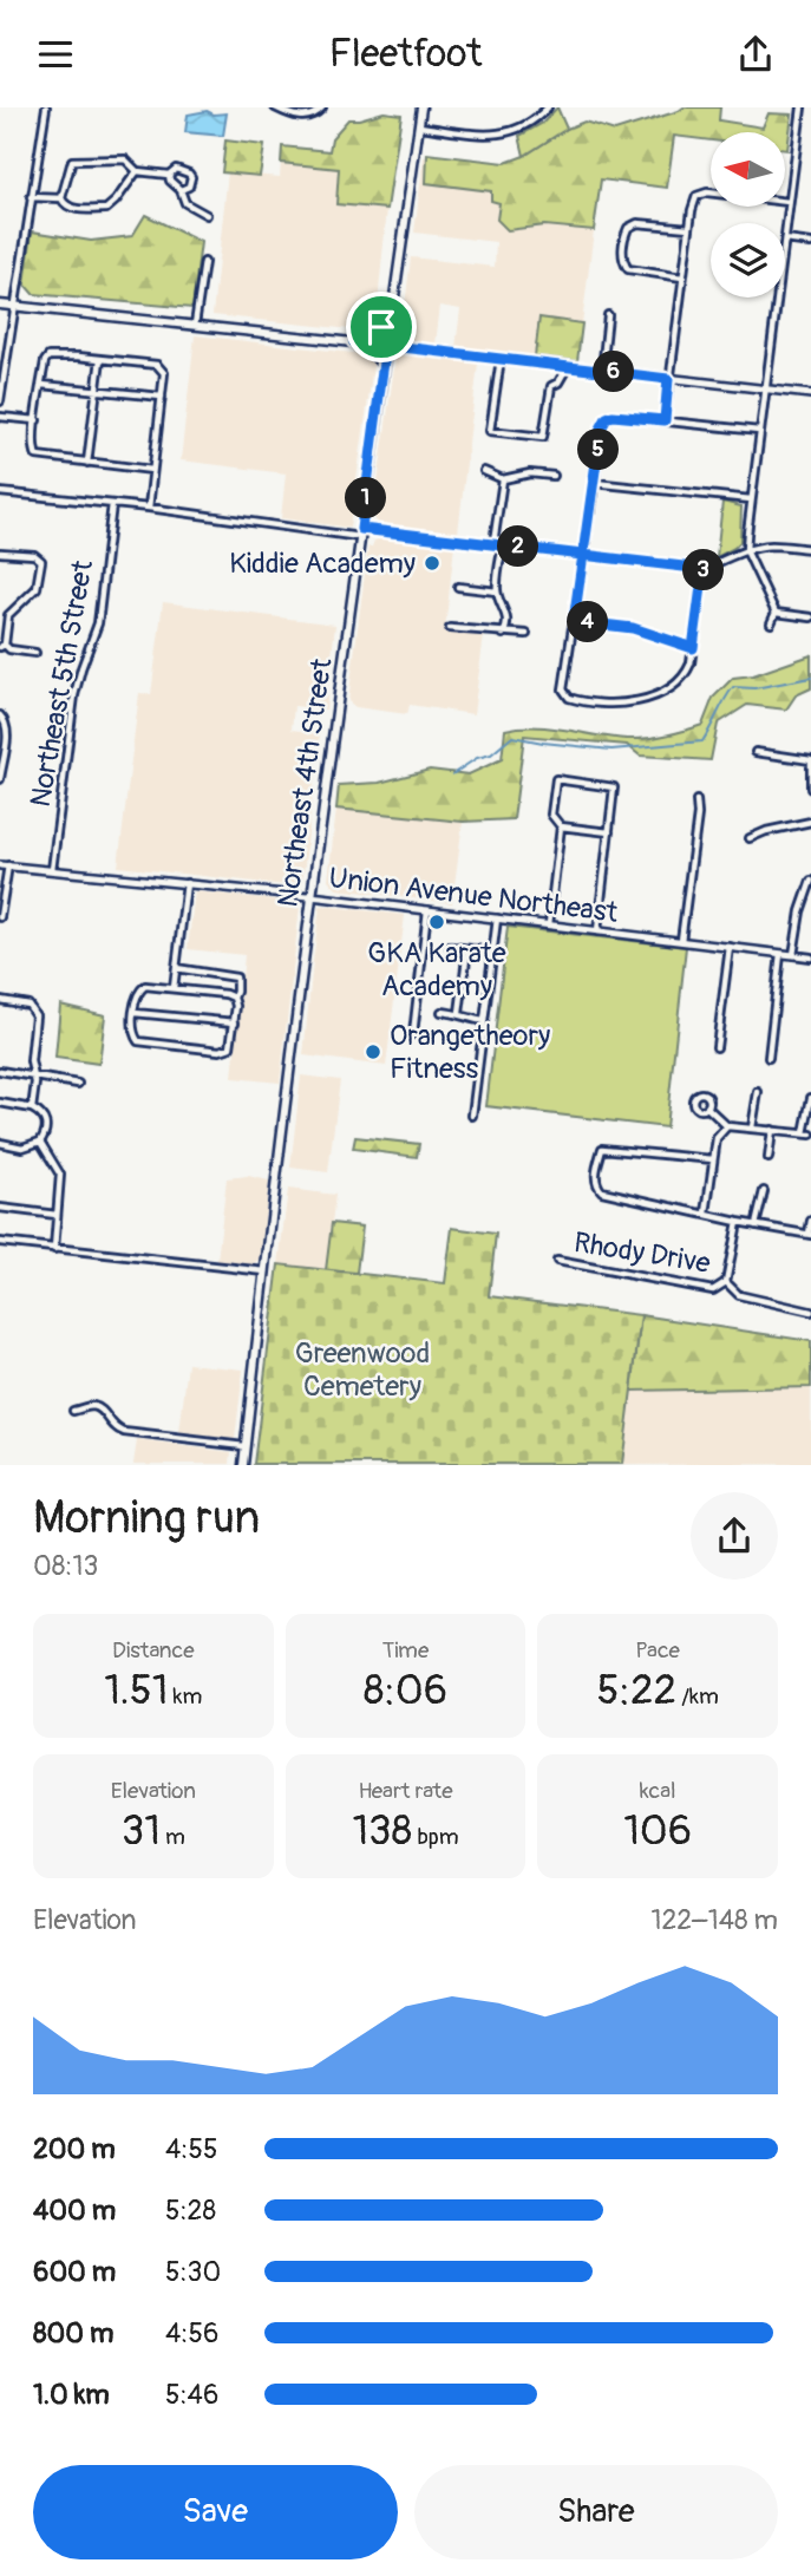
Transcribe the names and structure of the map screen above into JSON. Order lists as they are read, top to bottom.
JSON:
{
  "streets": {
    "main road": ["Northeast 4th Street"],
    "street": ["Northeast 5th Street", "Union Avenue Northeast", "Rhody Drive"]
  },
  "crossings": [
    ["Northeast 5th Street", "Union Avenue Northeast"],
    ["Northeast 4th Street", "Union Avenue Northeast"]
  ],
  "parks": ["Greenwood Cemetery"],
  "places": ["Kiddie Academy", "GKA Karate Academy", "Orangetheory Fitness"],
  "north": "left",
  "page": {
    "header": "Fleetfoot",
    "pins": [
      "6",
      "5",
      "1",
      "2",
      "3",
      "4"
    ],
    "heading": ["Morning run", "08:13"],
    "stats": [
      ["Distance", "1.51 km"],
      ["Time", "8:06"],
      ["Pace", "5:22 /km"],
      ["Elevation", "31 m"],
      ["Heart rate", "138 bpm"],
      ["kcal", "106"]
    ],
    "chart": ["Elevation", "122–148 m"],
    "list": [
      {
        "name": "200 m",
        "note": "4:55"
      },
      {
        "name": "400 m",
        "note": "5:28"
      },
      {
        "name": "600 m",
        "note": "5:30"
      },
      {
        "name": "800 m",
        "note": "4:56"
      },
      {
        "name": "1.0 km",
        "note": "5:46"
      }
    ],
    "buttons": ["Save", "Share"]
  }
}
